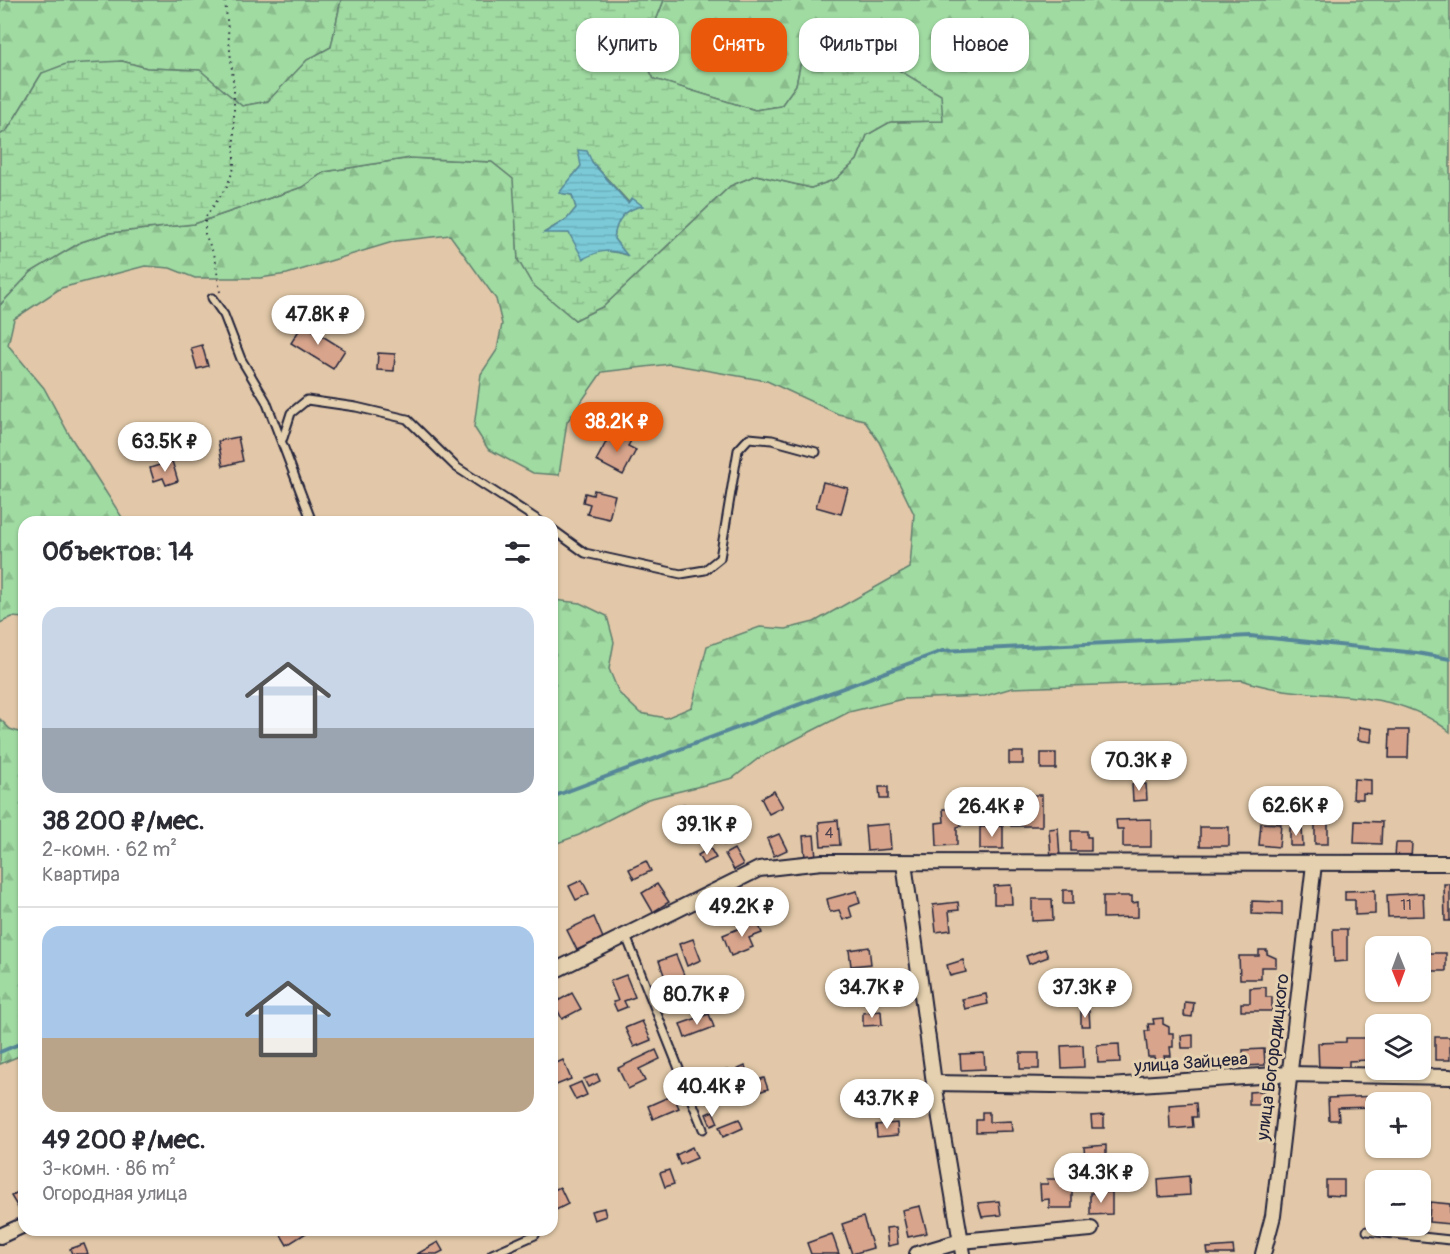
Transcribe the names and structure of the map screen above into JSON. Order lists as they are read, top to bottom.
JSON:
{
  "streets": {
    "street": ["улица Богородицкого", "улица Зайцева"]
  },
  "crossings": [
    ["улица Богородицкого", "улица Зайцева"]
  ],
  "house_numbers": ["4", "11"],
  "north": "bottom",
  "page": {
    "chip": [
      "Купить",
      "Снять",
      "Фильтры",
      "Новое"
    ],
    "price": [
      "47.8K ₽",
      "38.2K ₽",
      "63.5K ₽",
      "70.3K ₽",
      "62.6K ₽",
      "26.4K ₽",
      "39.1K ₽",
      "49.2K ₽",
      "34.7K ₽",
      "37.3K ₽",
      "80.7K ₽",
      "40.4K ₽",
      "43.7K ₽",
      "34.3K ₽"
    ],
    "heading": "Объектов: 14",
    "list": [
      {
        "name": "38 200 ₽/мес.",
        "note": "2-комн. · 62 m² · Квартира"
      },
      {
        "name": "49 200 ₽/мес.",
        "note": "3-комн. · 86 m² · Огородная улица"
      }
    ],
    "map_buttons": ["+", "−"]
  }
}
